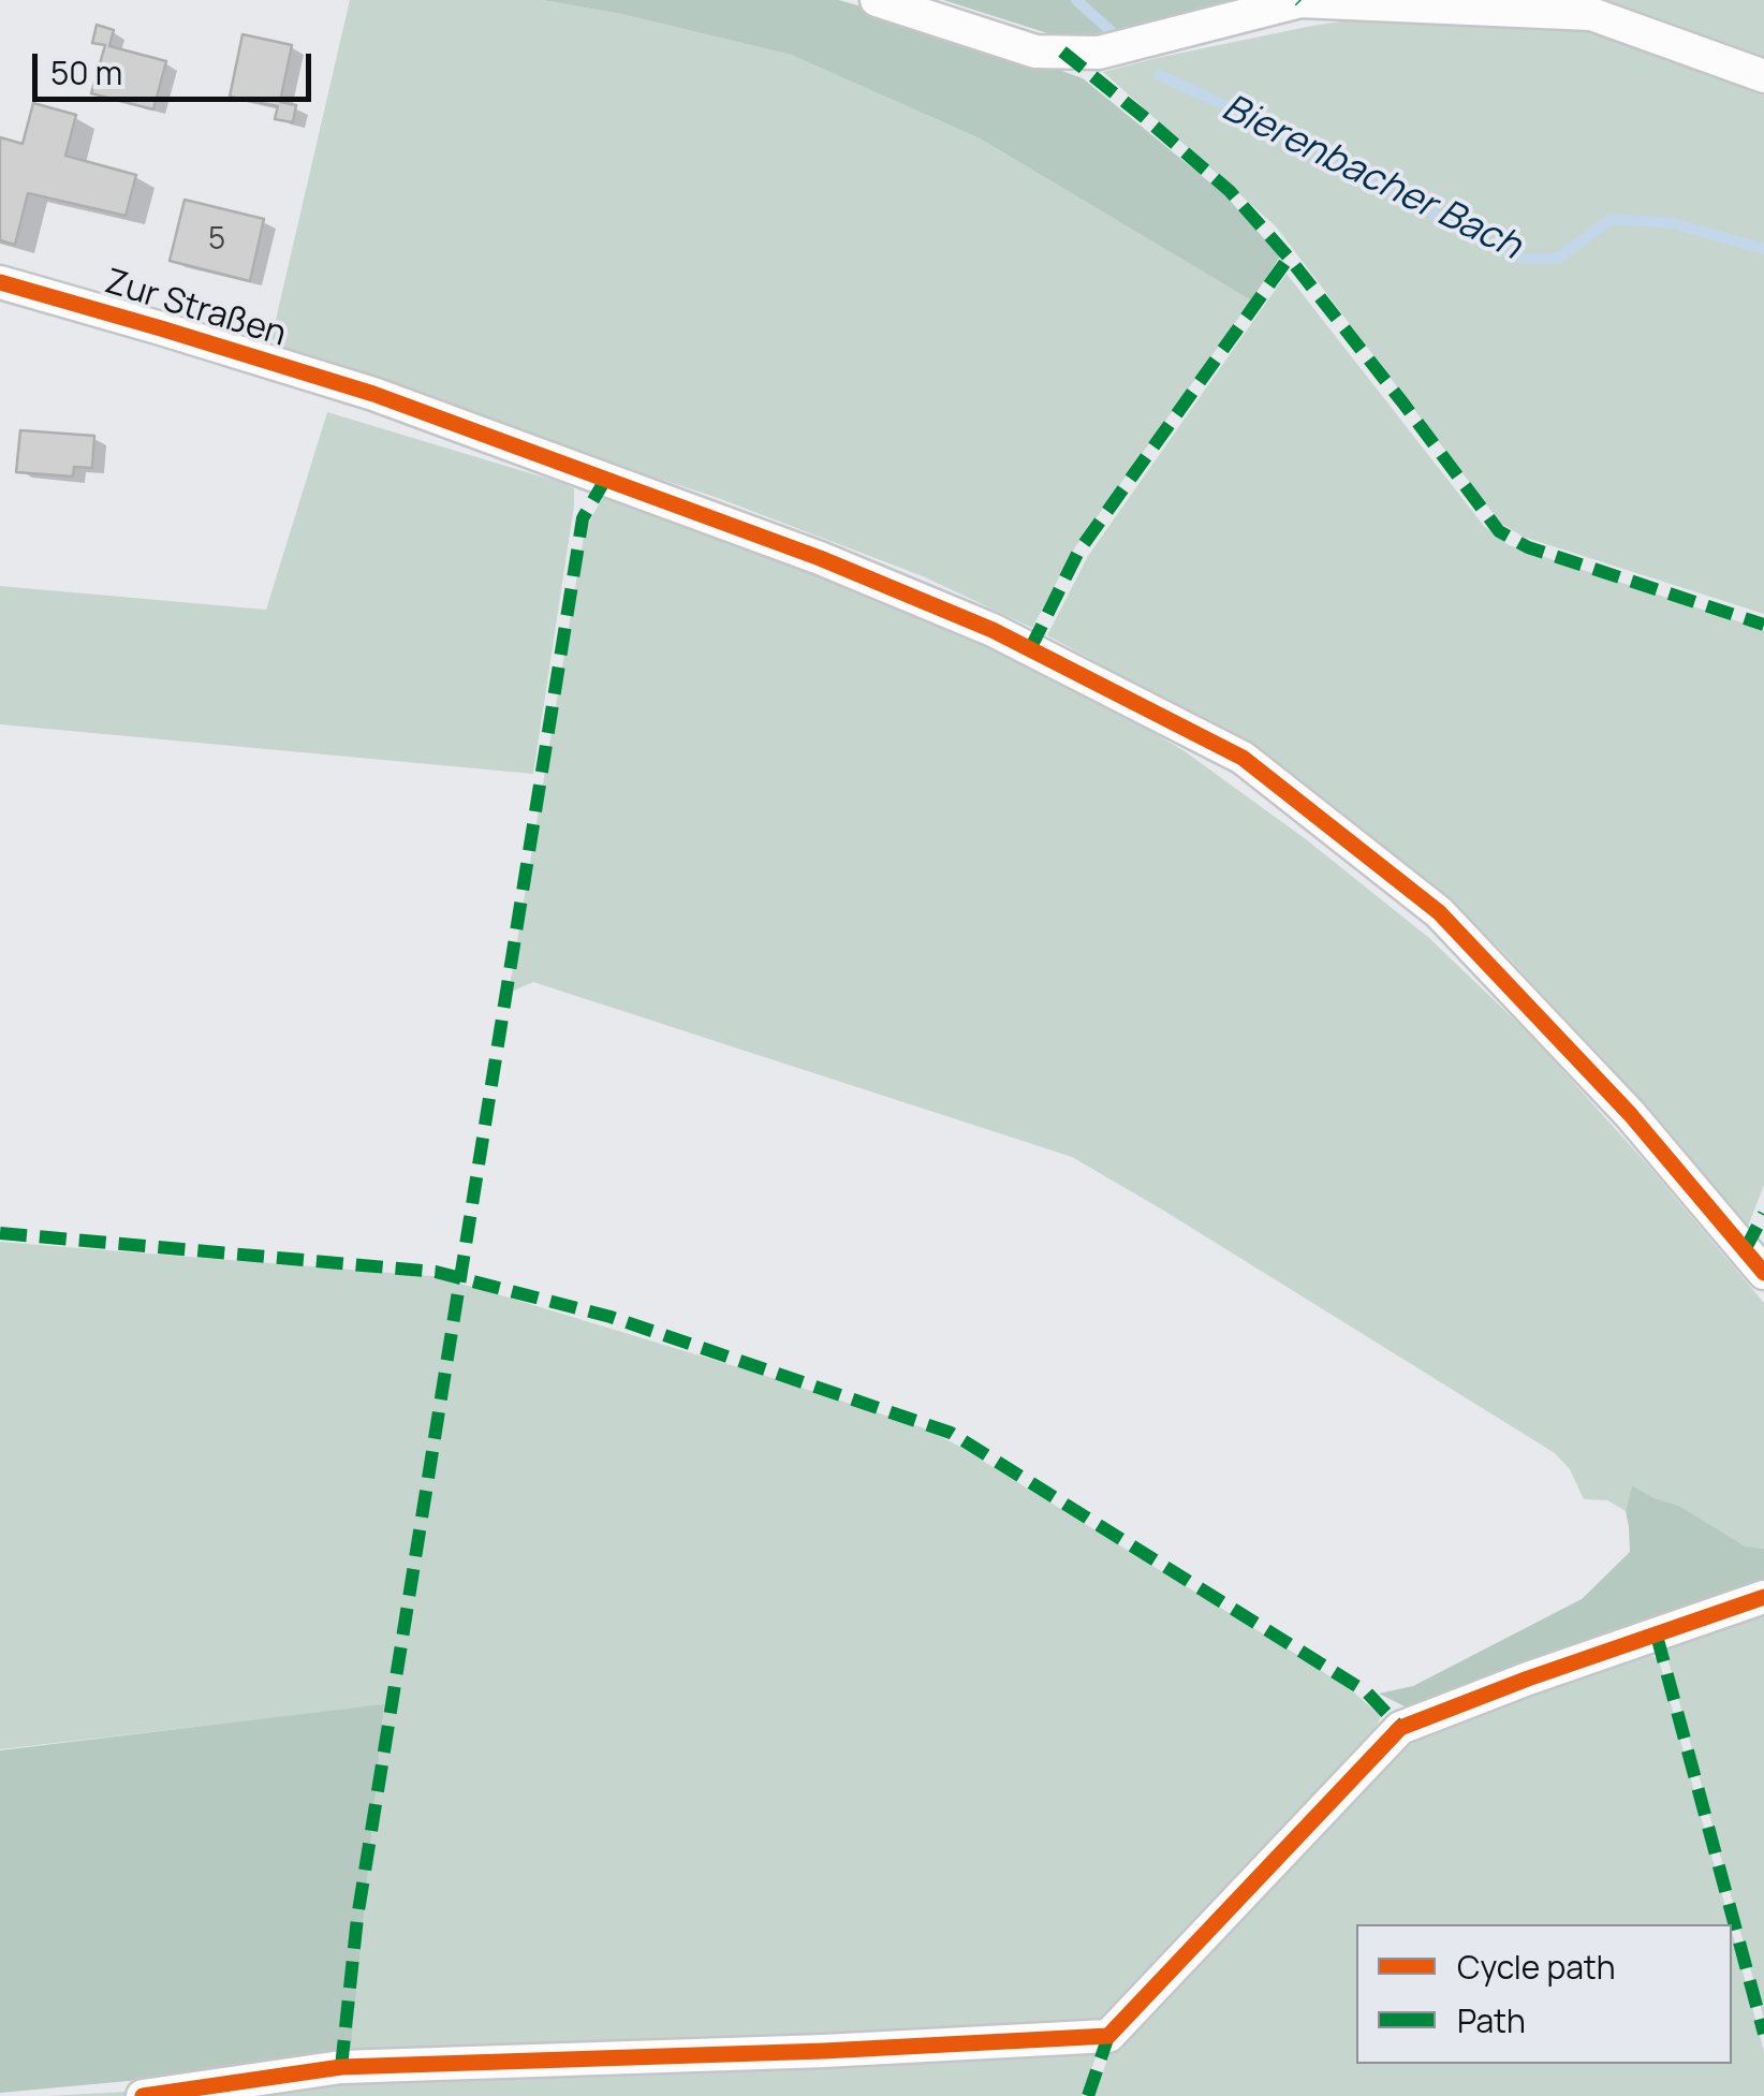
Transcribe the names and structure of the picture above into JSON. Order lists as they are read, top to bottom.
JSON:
{
  "streets": {
    "street": ["Zur Straßen"]
  },
  "water": ["Bierenbacher Bach"],
  "house_numbers": ["5"],
  "legend": ["Cycle path", "Path"],
  "scale_bar": "50 m"
}
